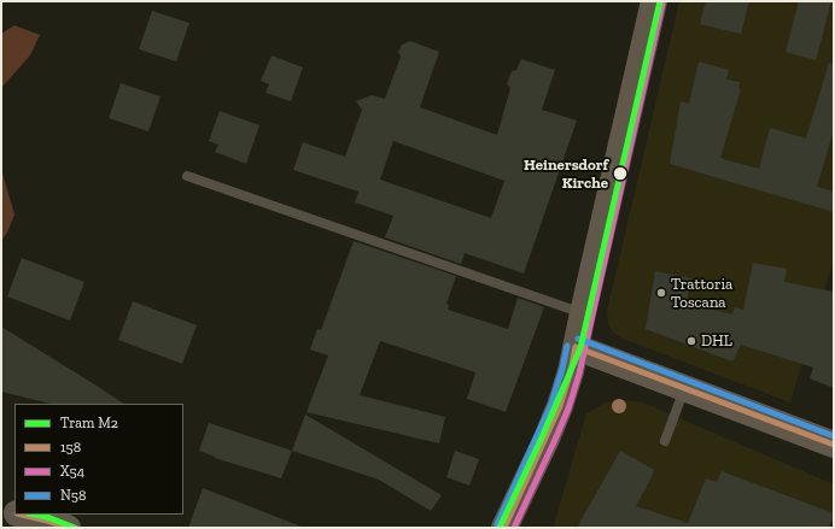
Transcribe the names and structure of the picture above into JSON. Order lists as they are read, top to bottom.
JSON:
{
  "places": ["Heinersdorf Kirche", "Trattoria Toscana", "DHL"],
  "lines": [
    "tram line M2",
    "transit line X54",
    "transit line N58",
    "transit line 158"
  ],
  "legend": [
    "Tram M2",
    "158",
    "X54",
    "N58"
  ]
}
